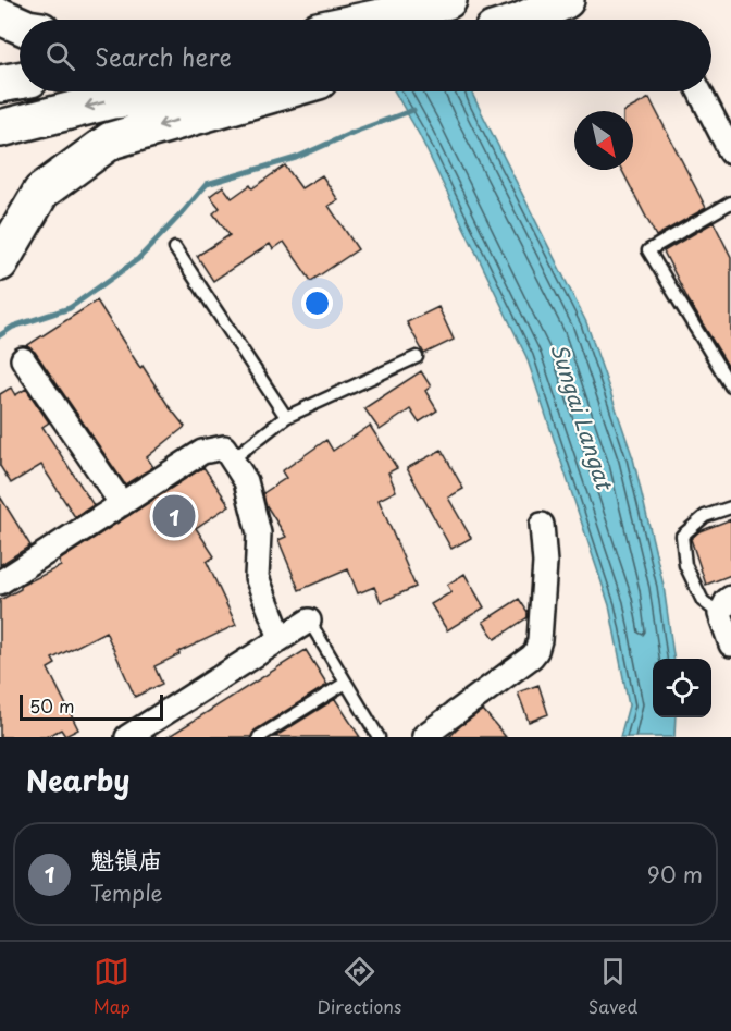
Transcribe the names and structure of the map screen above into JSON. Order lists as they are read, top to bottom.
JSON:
{
  "water": ["Sungai Langat"],
  "scale_bar": "50 m",
  "north": "bottom right",
  "page": {
    "search": "Search here",
    "pins": "1",
    "scale": "50 m",
    "heading": "Nearby",
    "list": [
      {
        "mark": "1",
        "name": "魁镇庙",
        "note": "Temple",
        "value": "90 m"
      }
    ],
    "nav": ["Map", "Directions", "Saved"]
  }
}
